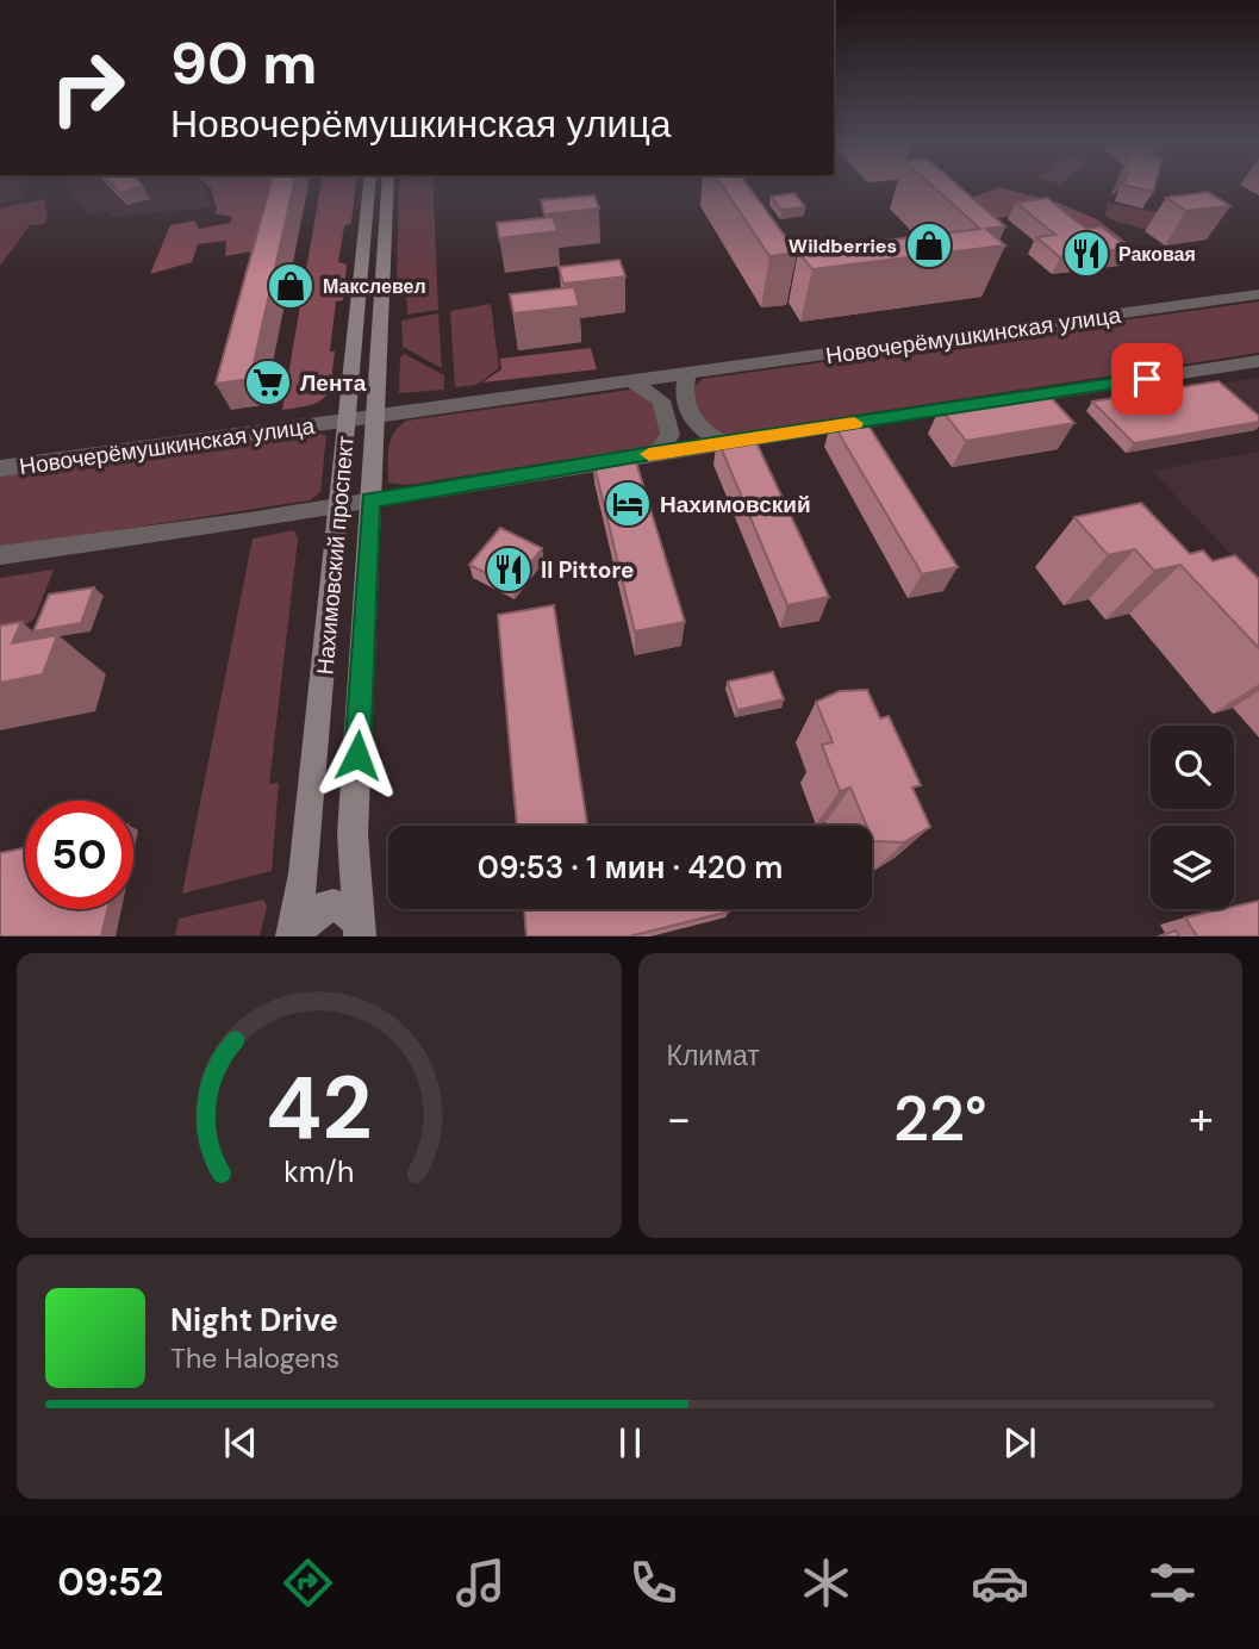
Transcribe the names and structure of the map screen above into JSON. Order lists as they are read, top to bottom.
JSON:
{
  "streets": {
    "main road": ["Нахимовский проспект"],
    "street": ["Новочерёмушкинская улица"]
  },
  "crossings": [
    ["Новочерёмушкинская улица", "Нахимовский проспект"]
  ],
  "places": {
    "shop": ["Wildberries", "Макслевел"],
    "restaurant": ["Раковая", "Il Pittore"],
    "supermarket": ["Лента"],
    "hotel": ["Нахимовский"]
  },
  "page": {
    "turn": ["90 m", "Новочерёмушкинская улица"],
    "limit": "50",
    "trip": "09:53 · 1 мин · 420 m",
    "tile": "Климат",
    "heat": ["−", "22°", "+"],
    "song": ["Night Drive", "The Halogens"],
    "tabs": "09:52",
    "gauge": ["42", "km/h"]
  }
}
